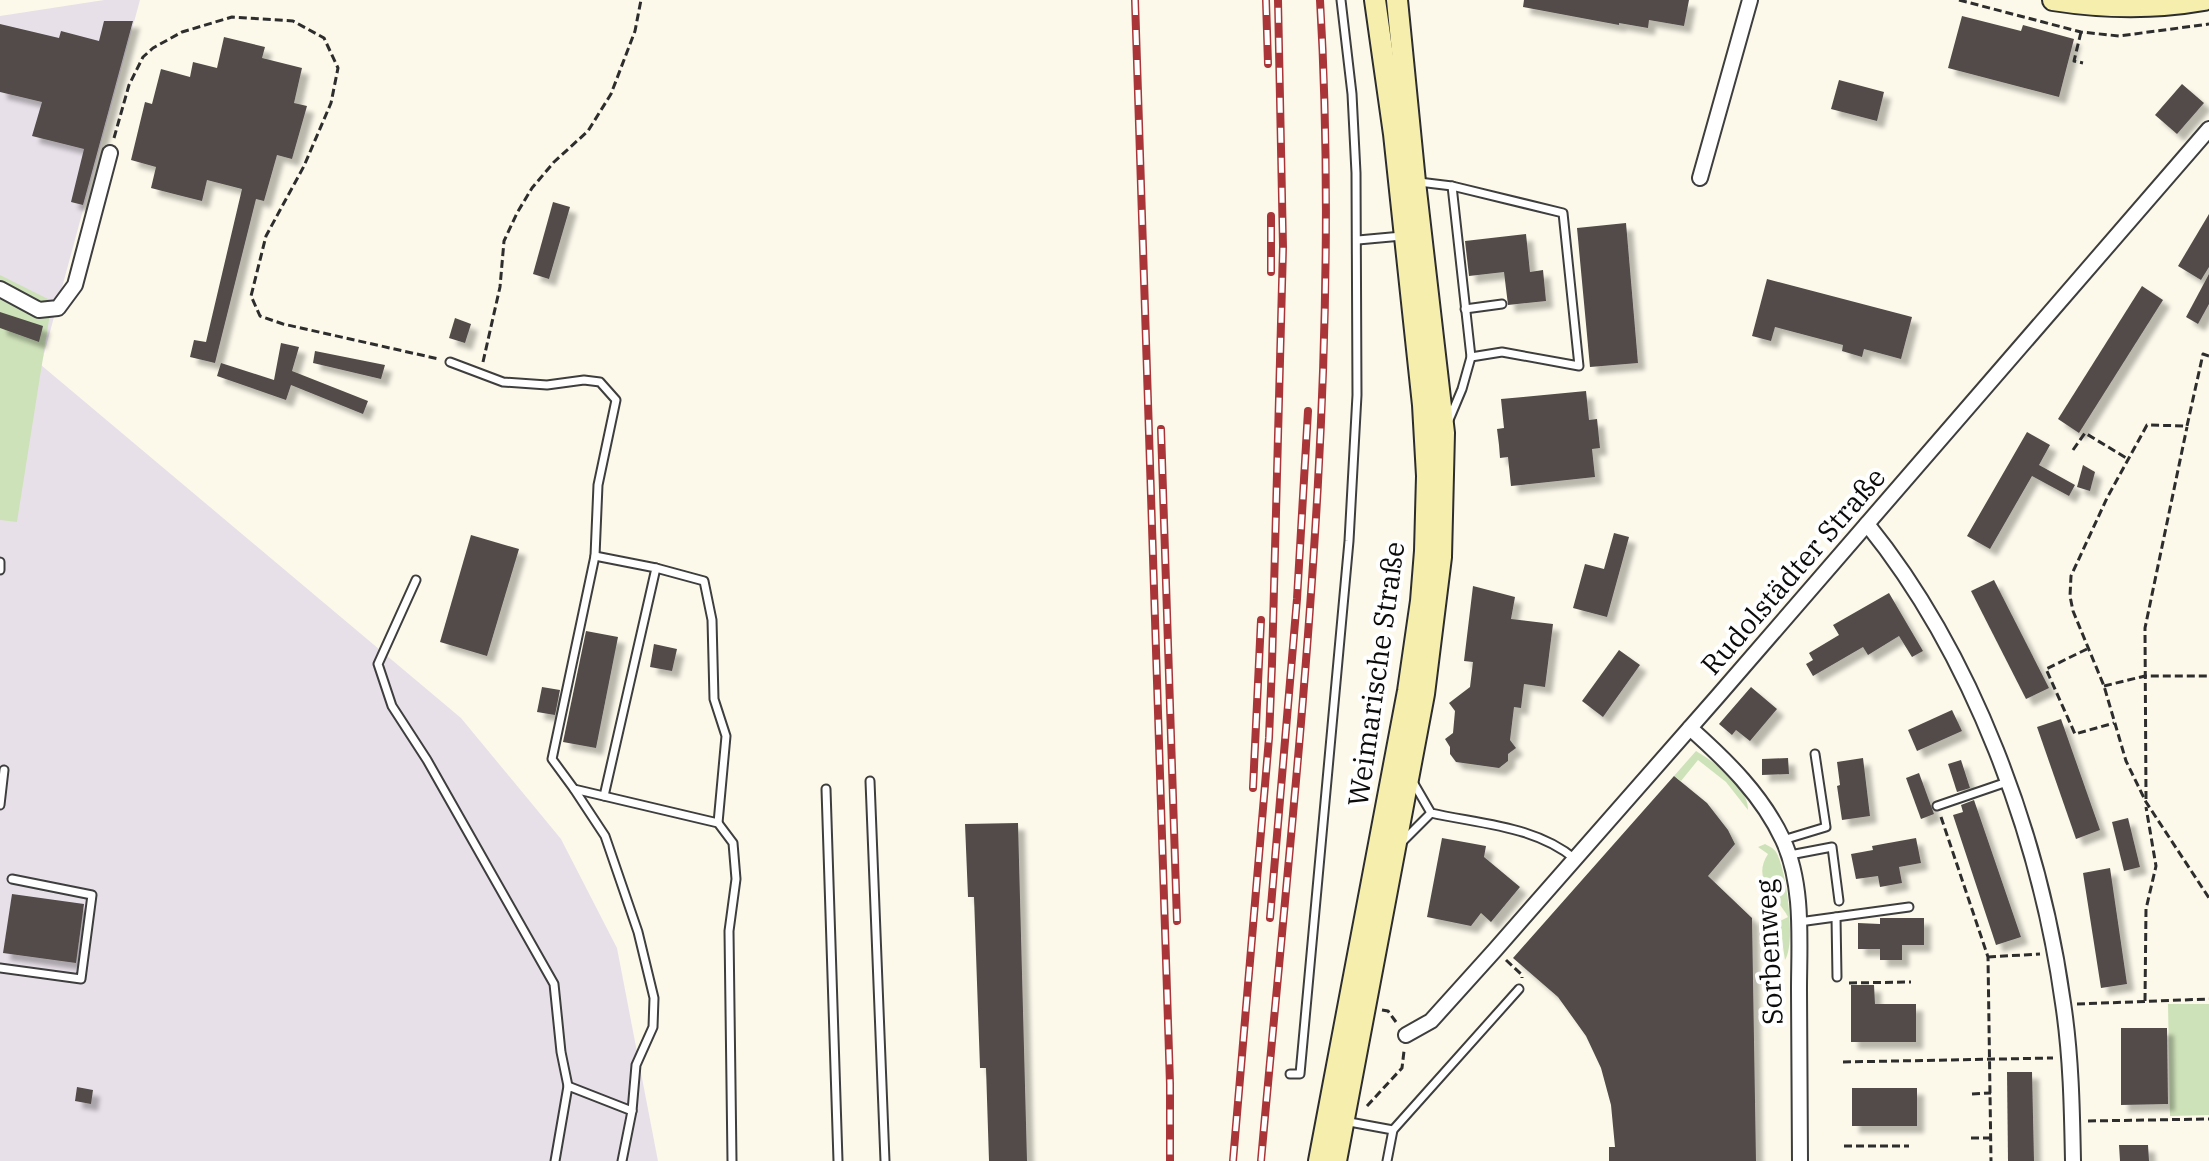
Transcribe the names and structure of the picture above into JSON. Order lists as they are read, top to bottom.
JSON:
{
  "streets": {
    "main road": ["Weimarische Straße"],
    "street": ["Rudolstädter Straße", "Sorbenweg"]
  },
  "crossings": [
    ["Rudolstädter Straße", "Sorbenweg"]
  ]
}
